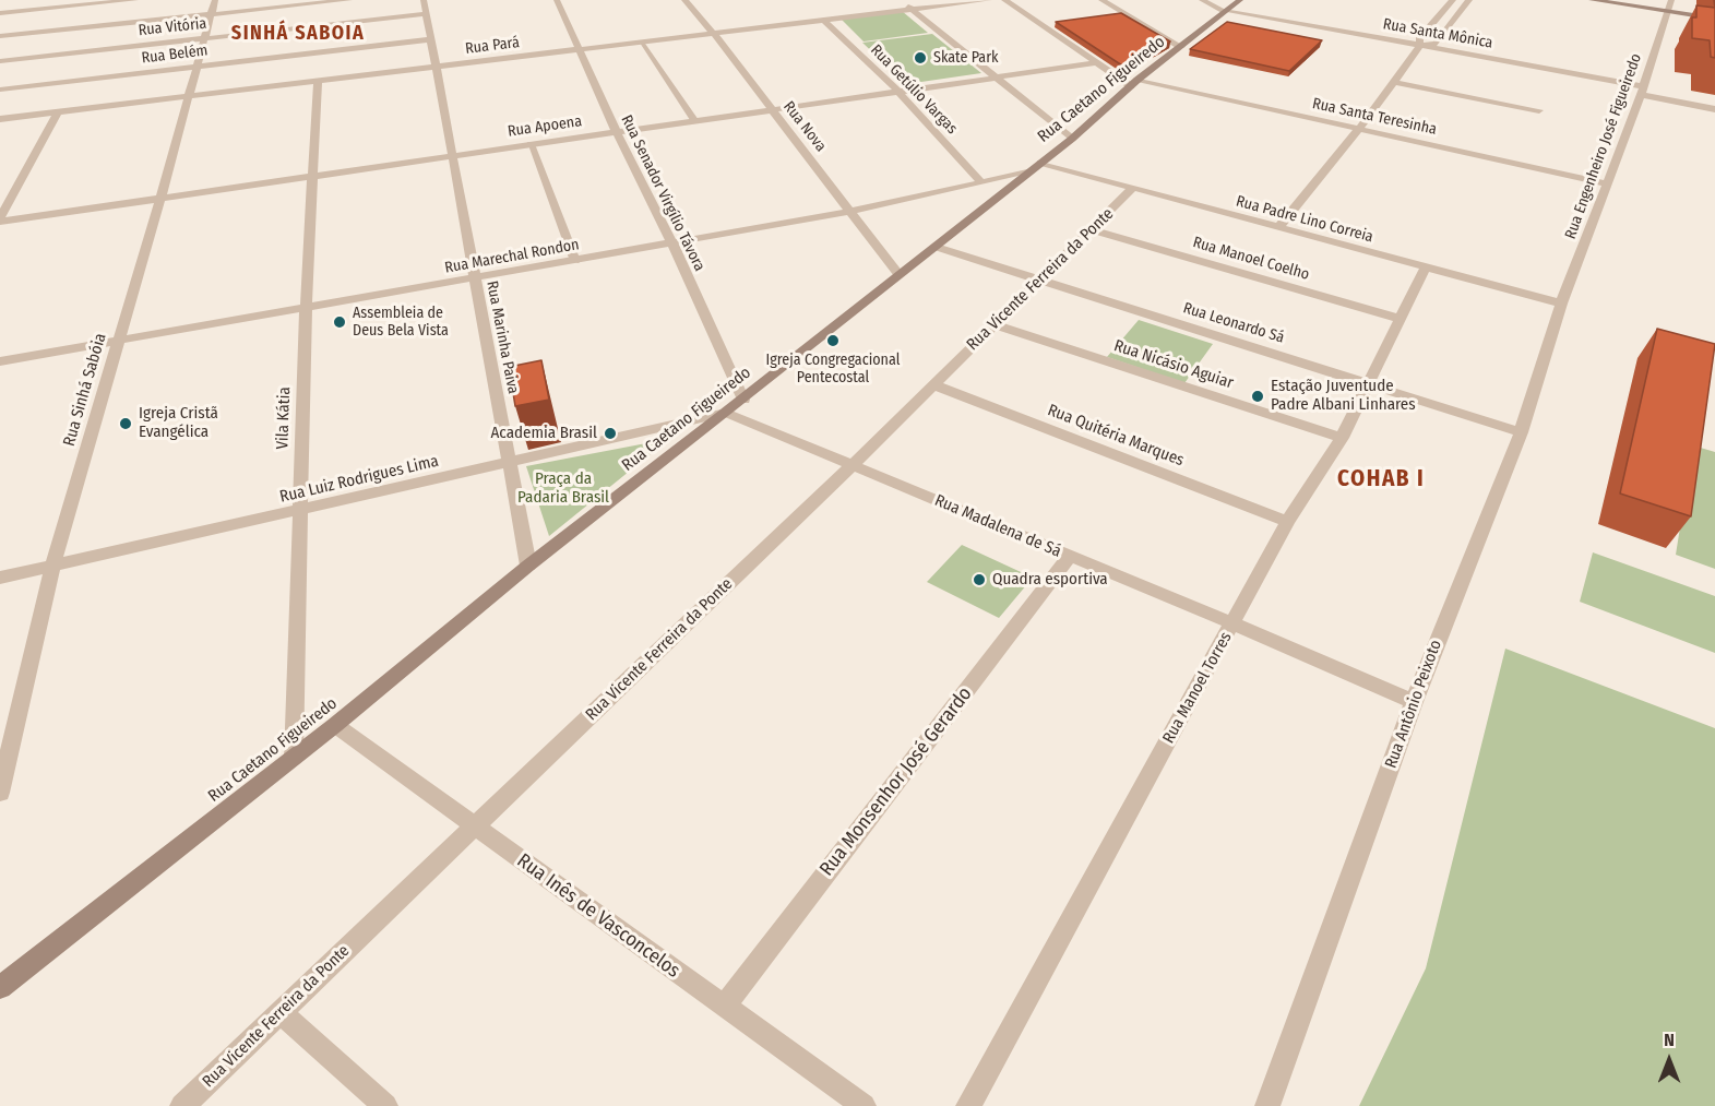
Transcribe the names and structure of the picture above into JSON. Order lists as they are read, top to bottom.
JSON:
{
  "streets": {
    "main road": ["Rua Caetano Figueiredo"],
    "street": [
      "Rua Vitória",
      "Rua Santa Mônica",
      "Rua Pará",
      "Rua Belém",
      "Rua Getúlio Vargas",
      "Rua Santa Teresinha",
      "Rua Apoena",
      "Rua Nova",
      "Rua Engenheiro José Figueiredo",
      "Rua Senador Virgílio Távora",
      "Rua Padre Lino Correia",
      "Rua Marechal Rondon",
      "Rua Manoel Coelho",
      "Rua Vicente Ferreira da Ponte",
      "Rua Leonardo Sá",
      "Rua Marinha Paiva",
      "Rua Nicásio Aguiar",
      "Rua Sinhá Sabóia",
      "Vila Kátia",
      "Rua Quitéria Marques",
      "Rua Luiz Rodrigues Lima",
      "Rua Madalena de Sá",
      "Rua Manoel Torres",
      "Rua Antônio Peixoto",
      "Rua Monsenhor José Gerardo",
      "Rua Inês de Vasconcelos"
    ]
  },
  "crossings": [
    ["Rua Vitória", "Rua Marinha Paiva"],
    ["Rua Vitória", "Rua Sinhá Sabóia"],
    ["Rua Santa Mônica", "Rua Caetano Figueiredo"],
    ["Rua Santa Mônica", "Rua Engenheiro José Figueiredo"],
    ["Rua Pará", "Rua Getúlio Vargas"],
    ["Rua Pará", "Rua Nova"],
    ["Rua Pará", "Rua Senador Virgílio Távora"],
    ["Rua Pará", "Rua Marinha Paiva"],
    ["Rua Pará", "Rua Sinhá Sabóia"],
    ["Rua Pará", "Vila Kátia"],
    ["Rua Belém", "Rua Marinha Paiva"],
    ["Rua Belém", "Rua Sinhá Sabóia"],
    ["Rua Getúlio Vargas", "Rua Apoena"],
    ["Rua Getúlio Vargas", "Rua Marechal Rondon"],
    ["Rua Caetano Figueiredo", "Rua Santa Teresinha"],
    ["Rua Caetano Figueiredo", "Rua Nova"],
    ["Rua Caetano Figueiredo", "Rua Senador Virgílio Távora"],
    ["Rua Caetano Figueiredo", "Rua Padre Lino Correia"],
    ["Rua Caetano Figueiredo", "Rua Marechal Rondon"],
    ["Rua Caetano Figueiredo", "Rua Leonardo Sá"],
    ["Rua Caetano Figueiredo", "Rua Marinha Paiva"],
    ["Rua Caetano Figueiredo", "Vila Kátia"],
    ["Rua Caetano Figueiredo", "Rua Luiz Rodrigues Lima"],
    ["Rua Caetano Figueiredo", "Rua Madalena de Sá"],
    ["Rua Caetano Figueiredo", "Rua Inês de Vasconcelos"],
    ["Rua Santa Teresinha", "Rua Apoena"],
    ["Rua Santa Teresinha", "Rua Engenheiro José Figueiredo"],
    ["Rua Apoena", "Rua Nova"],
    ["Rua Apoena", "Rua Senador Virgílio Távora"],
    ["Rua Apoena", "Rua Marinha Paiva"],
    ["Rua Apoena", "Rua Sinhá Sabóia"],
    ["Rua Apoena", "Vila Kátia"],
    ["Rua Nova", "Rua Marechal Rondon"],
    ["Rua Engenheiro José Figueiredo", "Rua Padre Lino Correia"],
    ["Rua Engenheiro José Figueiredo", "Rua Antônio Peixoto"],
    ["Rua Senador Virgílio Távora", "Rua Marechal Rondon"],
    ["Rua Padre Lino Correia", "Rua Vicente Ferreira da Ponte"],
    ["Rua Padre Lino Correia", "Rua Manoel Torres"],
    ["Rua Padre Lino Correia", "Rua Antônio Peixoto"],
    ["Rua Marechal Rondon", "Rua Marinha Paiva"],
    ["Rua Marechal Rondon", "Rua Sinhá Sabóia"],
    ["Rua Marechal Rondon", "Vila Kátia"],
    ["Rua Manoel Coelho", "Rua Vicente Ferreira da Ponte"],
    ["Rua Manoel Coelho", "Rua Manoel Torres"],
    ["Rua Vicente Ferreira da Ponte", "Rua Leonardo Sá"],
    ["Rua Vicente Ferreira da Ponte", "Rua Nicásio Aguiar"],
    ["Rua Vicente Ferreira da Ponte", "Rua Quitéria Marques"],
    ["Rua Vicente Ferreira da Ponte", "Rua Madalena de Sá"],
    ["Rua Vicente Ferreira da Ponte", "Rua Inês de Vasconcelos"],
    ["Rua Leonardo Sá", "Rua Manoel Torres"],
    ["Rua Leonardo Sá", "Rua Antônio Peixoto"],
    ["Rua Marinha Paiva", "Rua Luiz Rodrigues Lima"],
    ["Rua Nicásio Aguiar", "Rua Manoel Torres"],
    ["Rua Sinhá Sabóia", "Rua Luiz Rodrigues Lima"],
    ["Vila Kátia", "Rua Luiz Rodrigues Lima"],
    ["Rua Quitéria Marques", "Rua Manoel Torres"],
    ["Rua Luiz Rodrigues Lima", "Rua Madalena de Sá"],
    ["Rua Madalena de Sá", "Rua Manoel Torres"],
    ["Rua Madalena de Sá", "Rua Antônio Peixoto"],
    ["Rua Madalena de Sá", "Rua Monsenhor José Gerardo"],
    ["Rua Monsenhor José Gerardo", "Rua Inês de Vasconcelos"]
  ],
  "districts": ["SINHÁ SABOIA", "COHAB I"],
  "parks": ["Praça da Padaria Brasil"],
  "places": [
    "Skate Park",
    "Assembleia de Deus Bela Vista",
    "Igreja Congregacional Pentecostal",
    "Estação Juventude Padre Albani Linhares",
    "Igreja Cristã Evangélica",
    "Academia Brasil",
    "Quadra esportiva"
  ],
  "north": "top"
}
